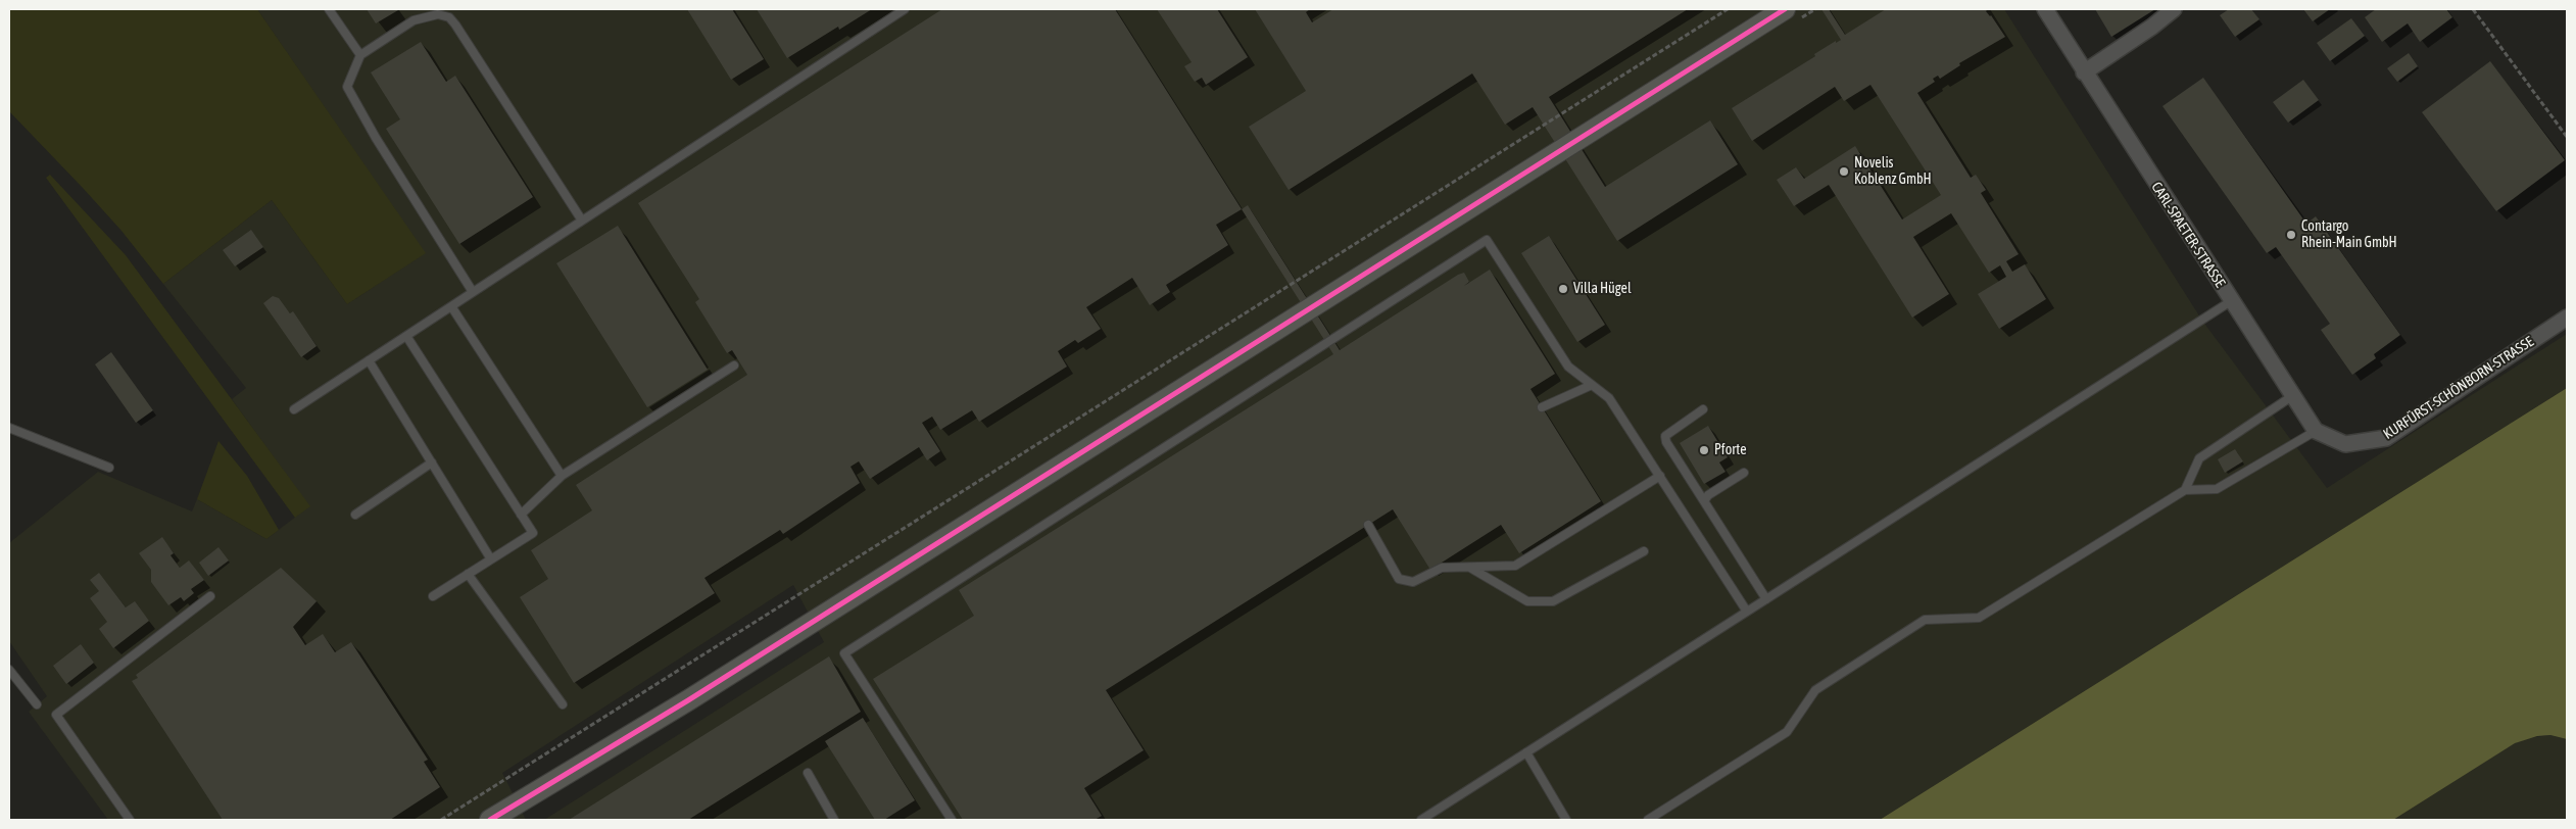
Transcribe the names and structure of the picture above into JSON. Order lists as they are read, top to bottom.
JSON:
{
  "streets": {
    "street": ["CARL-SPAETER-STRASSE", "KURFÜRST-SCHÖNBORN-STRASSE"]
  },
  "crossings": [
    ["CARL-SPAETER-STRASSE", "KURFÜRST-SCHÖNBORN-STRASSE"]
  ],
  "places": [
    "Novelis Koblenz GmbH",
    "Contargo Rhein-Main GmbH",
    "Villa Hügel",
    "Pforte"
  ]
}
